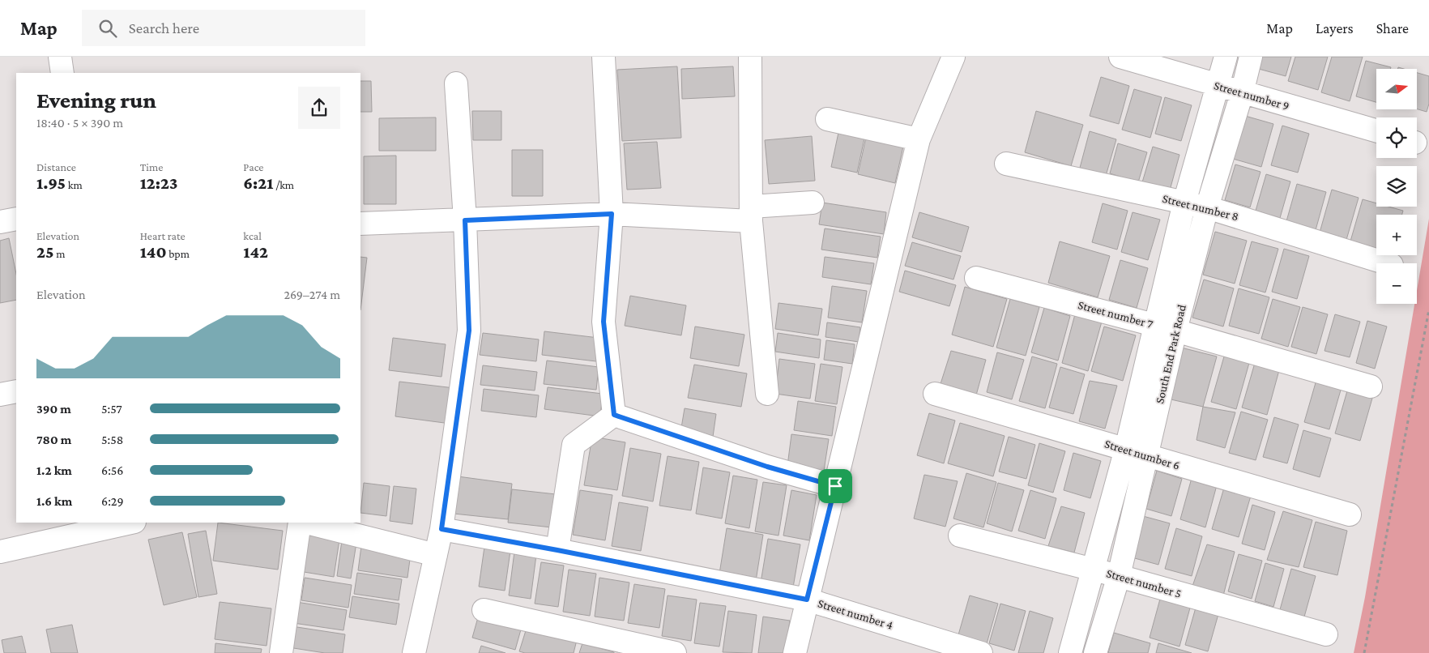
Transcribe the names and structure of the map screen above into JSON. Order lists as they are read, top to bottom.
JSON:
{
  "streets": {
    "street": [
      "Street number 9",
      "Street number 8",
      "Street number 7",
      "South End Park Road",
      "Street number 6",
      "Street number 5",
      "Street number 4"
    ]
  },
  "crossings": [
    ["Street number 9", "South End Park Road"],
    ["Street number 8", "South End Park Road"],
    ["Street number 7", "South End Park Road"],
    ["South End Park Road", "Street number 6"],
    ["South End Park Road", "Street number 5"]
  ],
  "north": "right",
  "page": {
    "header": "Map",
    "search": "Search here",
    "nav": ["Map", "Layers", "Share"],
    "map_buttons": ["+", "−"],
    "heading": ["Evening run", "18:40 · 5 × 390 m"],
    "stats": [
      ["Distance", "1.95 km"],
      ["Time", "12:23"],
      ["Pace", "6:21 /km"],
      ["Elevation", "25 m"],
      ["Heart rate", "140 bpm"],
      ["kcal", "142"]
    ],
    "chart": ["Elevation", "269–274 m"],
    "list": [
      {
        "name": "390 m",
        "note": "5:57"
      },
      {
        "name": "780 m",
        "note": "5:58"
      },
      {
        "name": "1.2 km",
        "note": "6:56"
      },
      {
        "name": "1.6 km",
        "note": "6:29"
      }
    ]
  }
}
